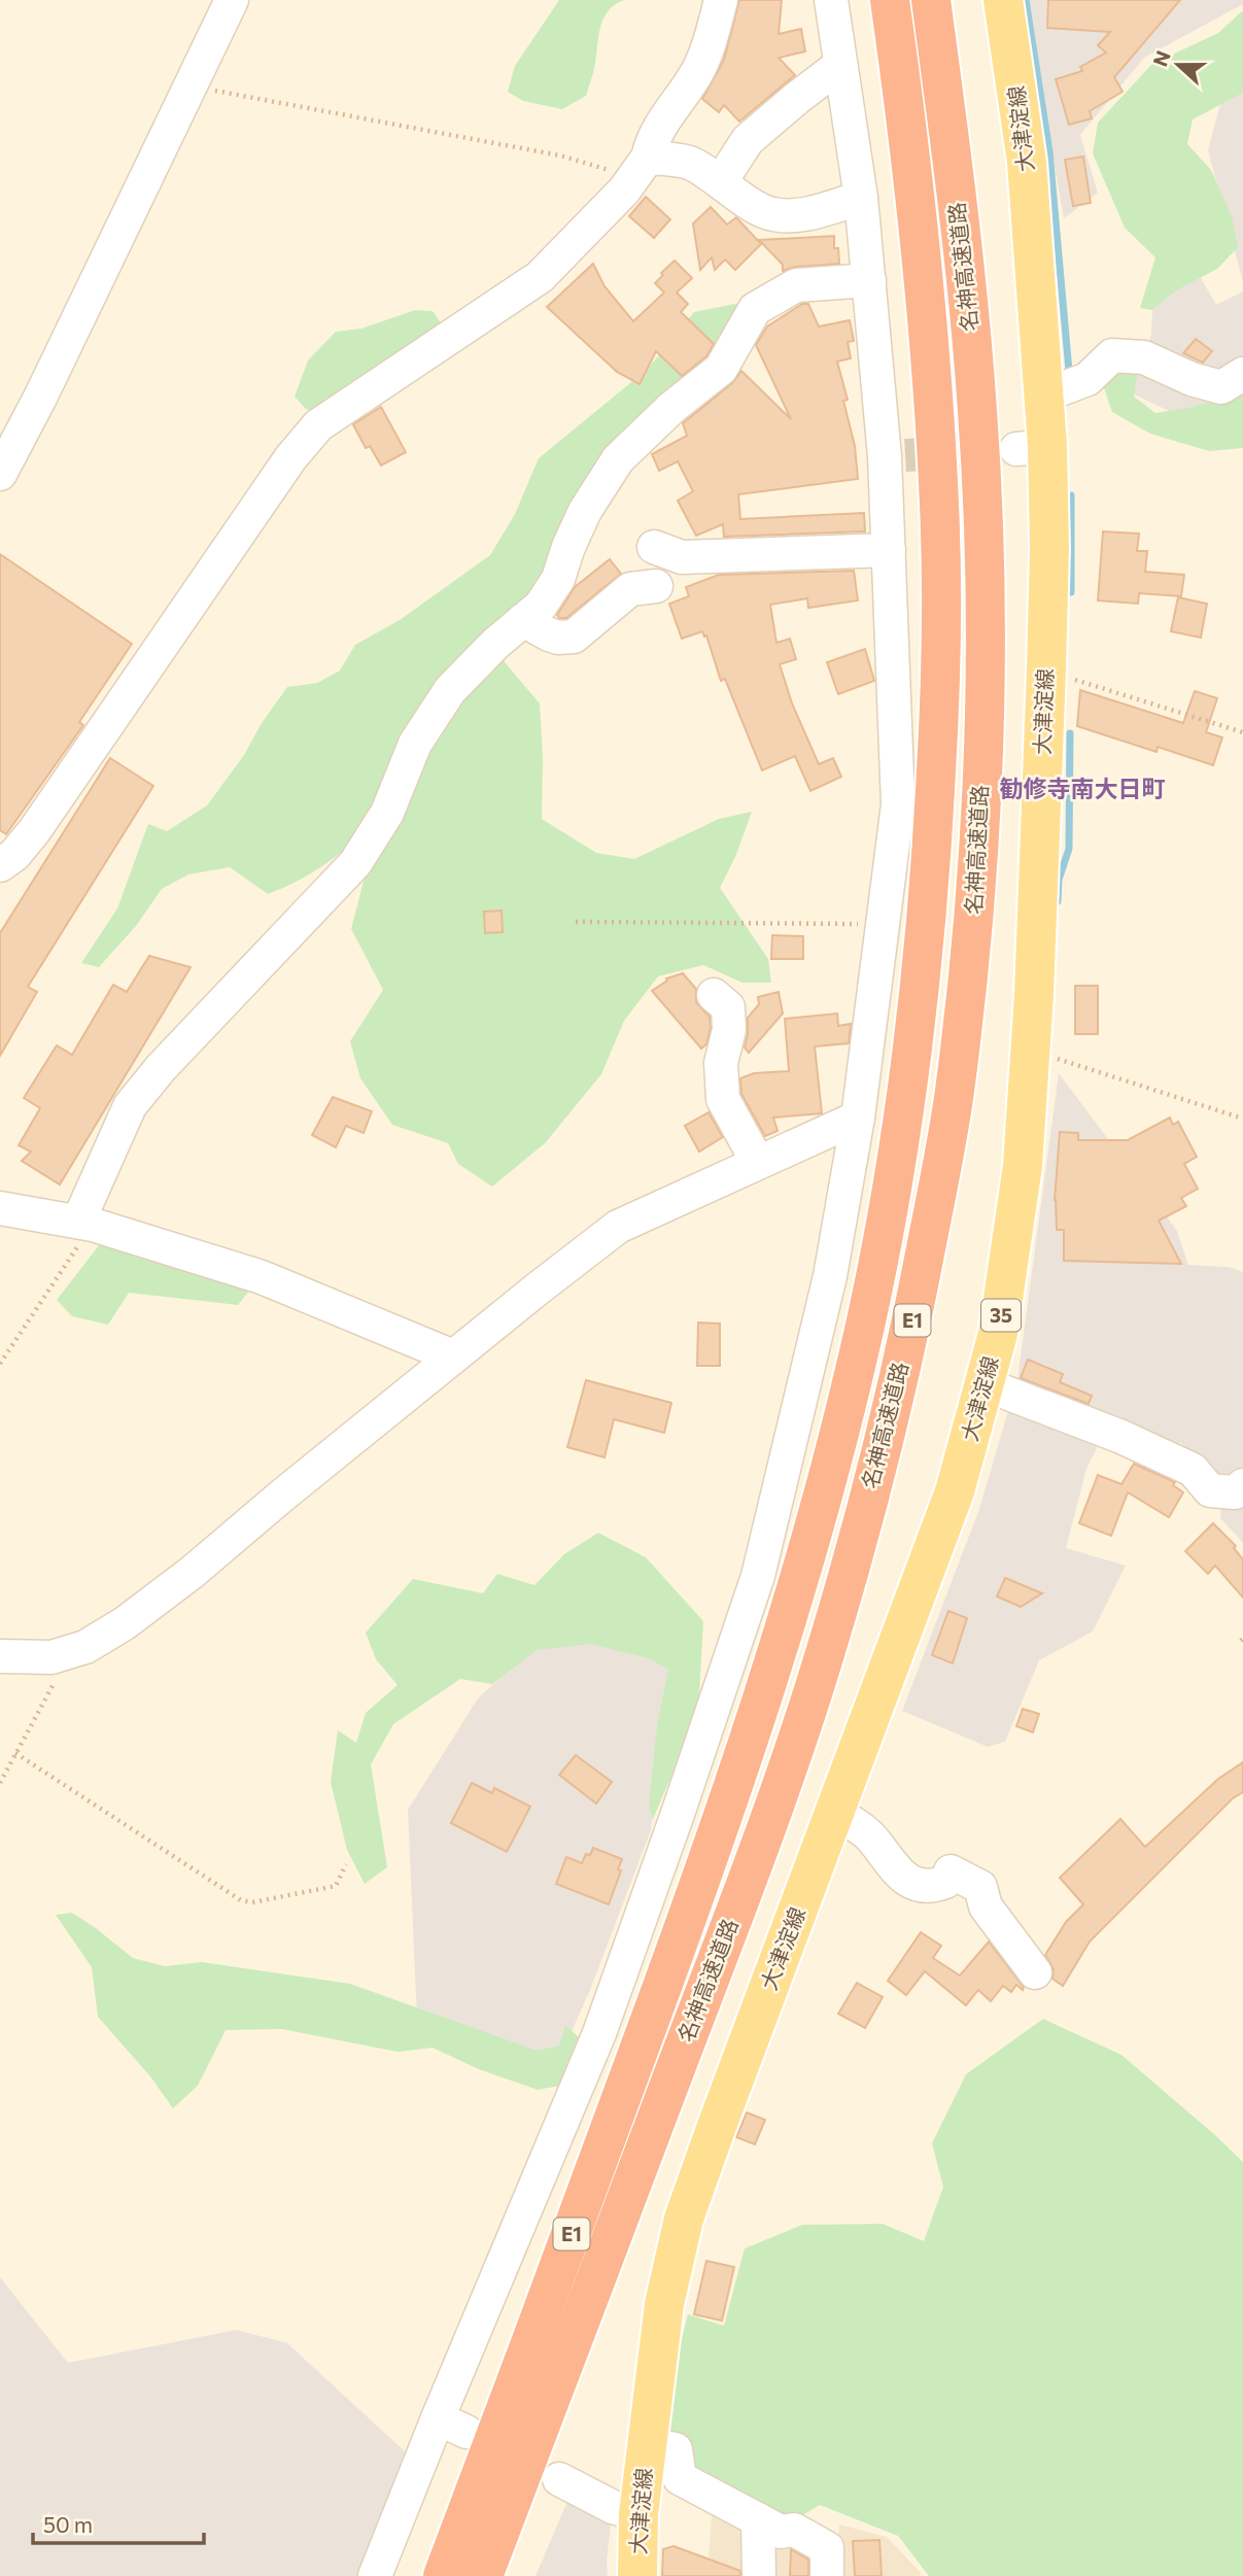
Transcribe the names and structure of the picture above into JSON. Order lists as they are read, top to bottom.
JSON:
{
  "streets": {
    "highway": ["名神高速道路", "E1"],
    "main road": ["大津淀線", "35"]
  },
  "districts": ["勧修寺南大日町"],
  "scale_bar": "50 m",
  "north": "left"
}
